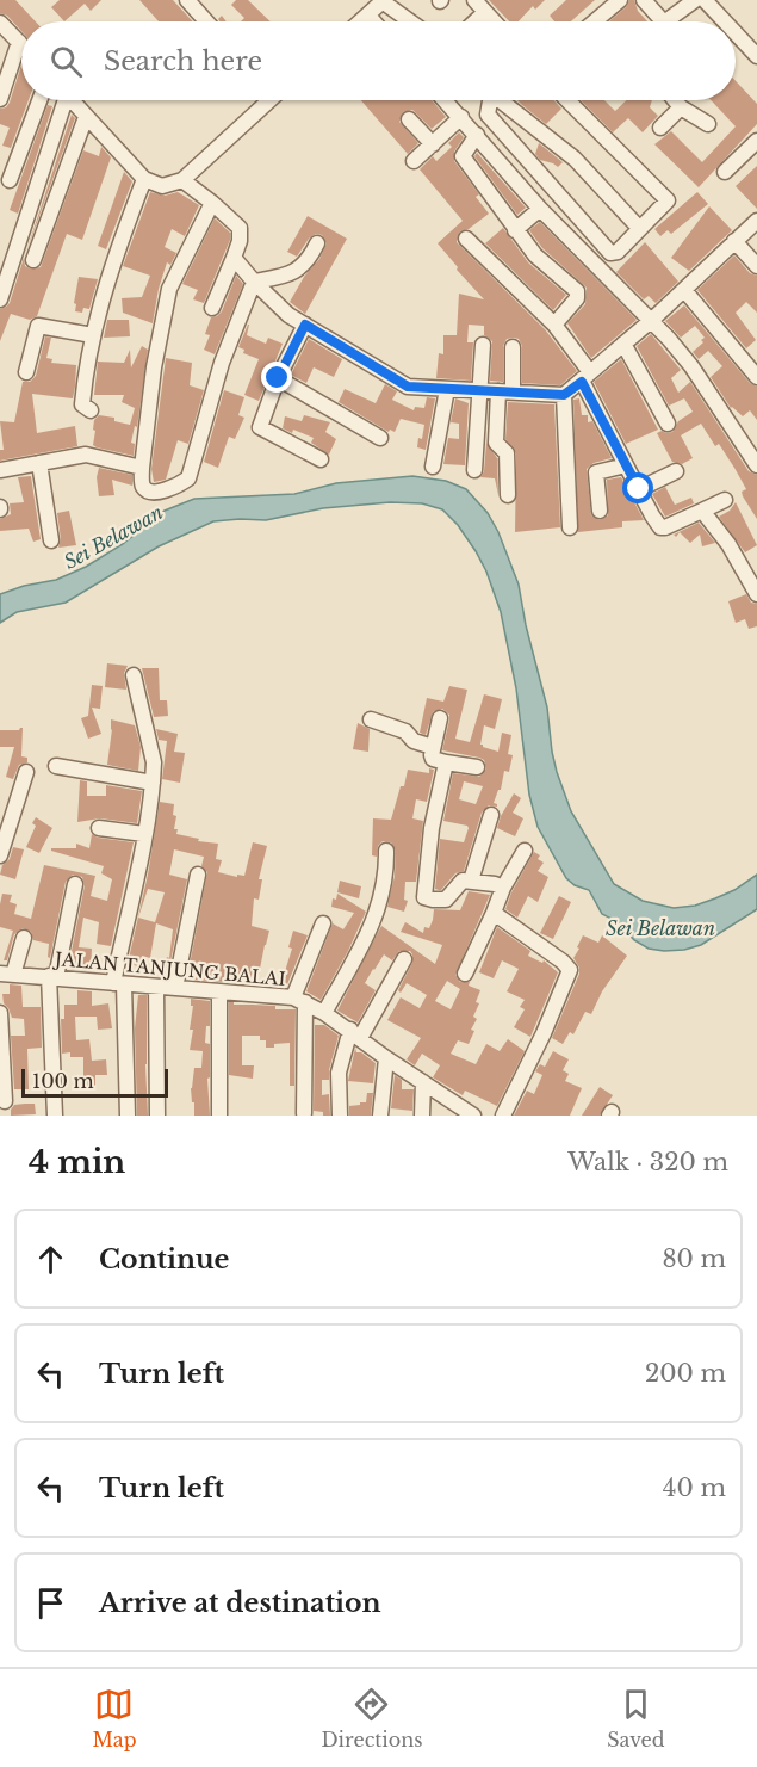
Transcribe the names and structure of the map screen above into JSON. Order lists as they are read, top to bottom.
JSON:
{
  "streets": {
    "street": ["JALAN TANJUNG BALAI"]
  },
  "water": ["Sei Belawan"],
  "scale_bar": "100 m",
  "page": {
    "search": "Search here",
    "scale": "100 m",
    "heading": ["4 min", "Walk · 320 m"],
    "list": [
      ["Continue", "80 m"],
      ["Turn left", "200 m"],
      ["Turn left", "40 m"],
      "Arrive at destination"
    ],
    "nav": ["Map", "Directions", "Saved"]
  }
}
